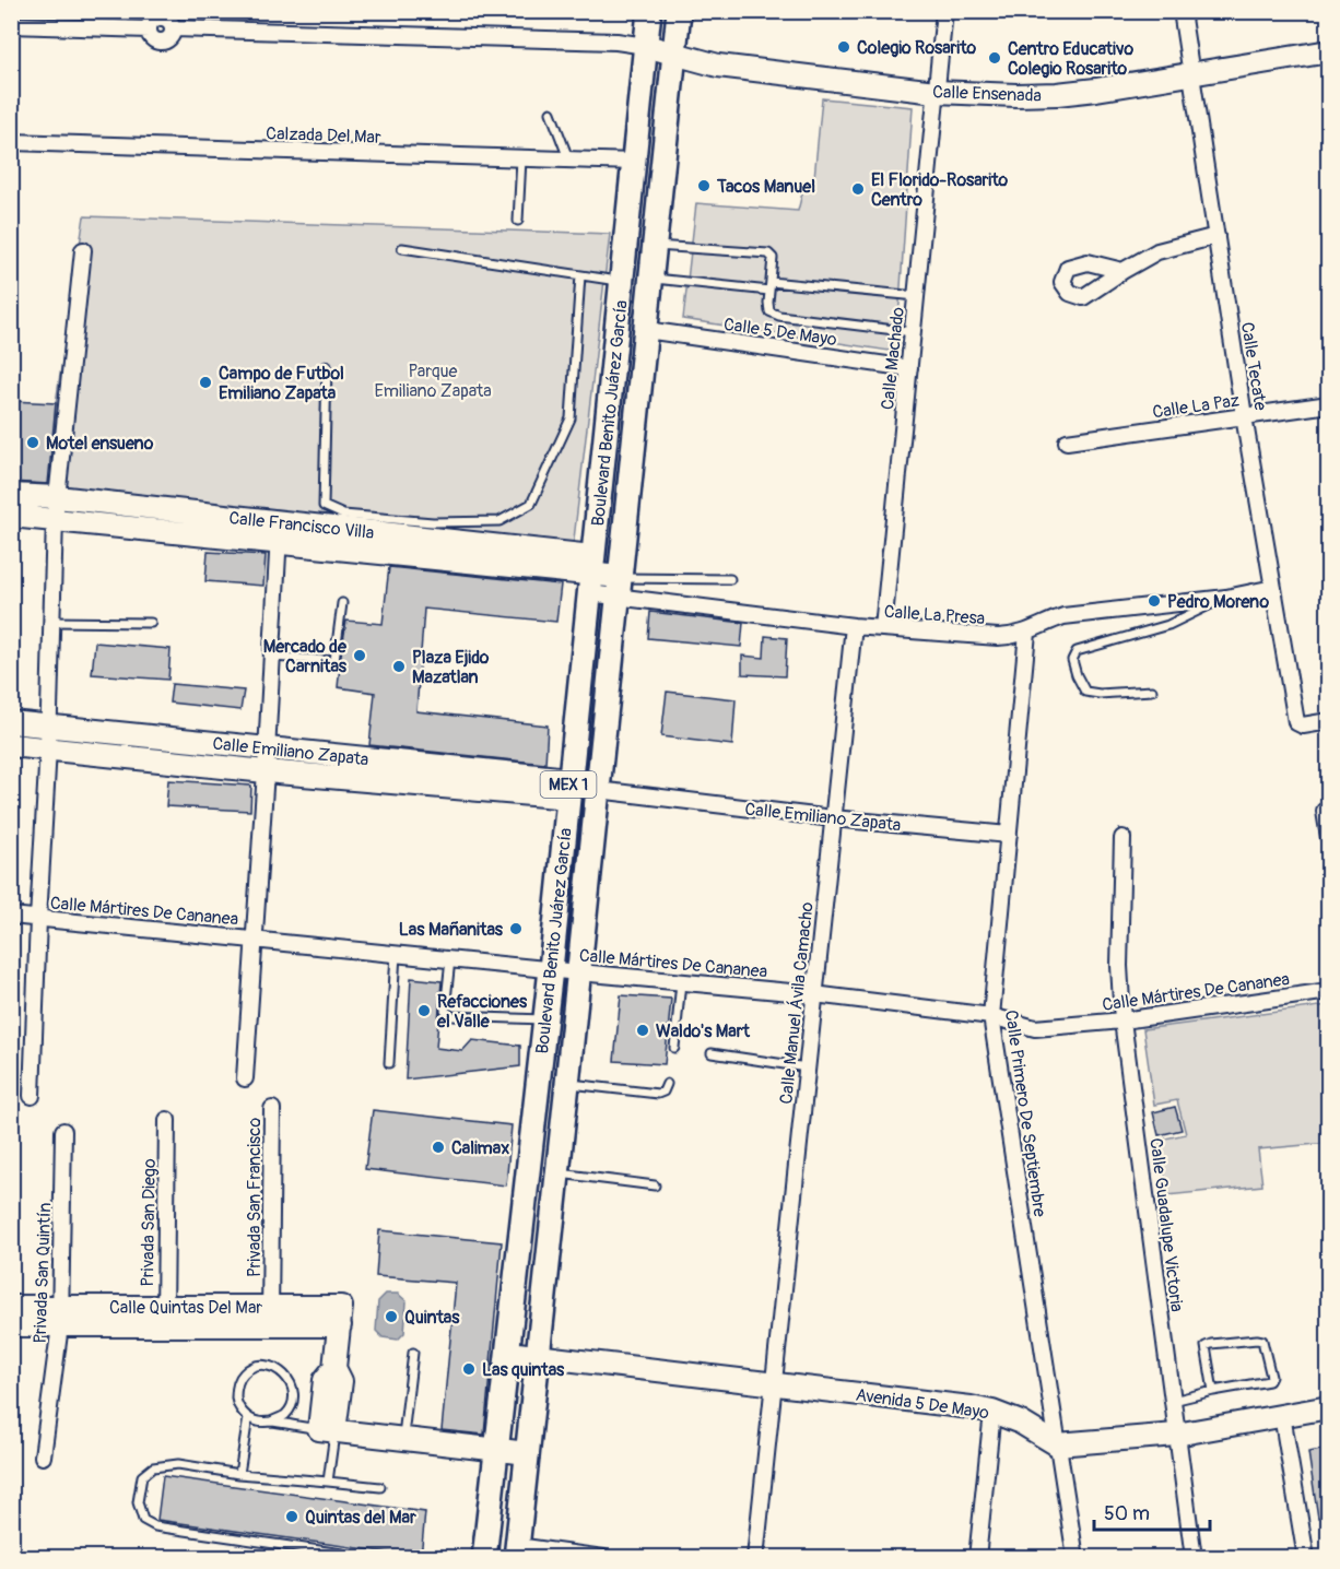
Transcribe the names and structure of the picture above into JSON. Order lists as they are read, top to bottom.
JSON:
{
  "streets": {
    "main road": ["Boulevard Benito Juárez García", "MEX 1"],
    "street": [
      "Calle Ensenada",
      "Calzada Del Mar",
      "Calle 5 De Mayo",
      "Calle Machado",
      "Calle Tecate",
      "Calle La Paz",
      "Calle Francisco Villa",
      "Calle La Presa",
      "Calle Emiliano Zapata",
      "Calle Mártires De Cananea",
      "Calle Manuel Ávila Camacho",
      "Calle Primero De Septiembre",
      "Privada San Francisco",
      "Privada San Diego",
      "Calle Guadalupe Victoria",
      "Privada San Quintín",
      "Calle Quintas Del Mar",
      "Avenida 5 De Mayo"
    ]
  },
  "crossings": [
    ["Calle Ensenada", "Calle Machado"],
    ["Calle Ensenada", "Calle Tecate"],
    ["Calle Ensenada", "Boulevard Benito Juárez García"],
    ["Calzada Del Mar", "Boulevard Benito Juárez García"],
    ["Calle 5 De Mayo", "Calle Machado"],
    ["Calle 5 De Mayo", "Boulevard Benito Juárez García"],
    ["Calle Machado", "Calle La Presa"],
    ["Calle Tecate", "Calle La Paz"],
    ["Calle Tecate", "Calle La Presa"],
    ["Boulevard Benito Juárez García", "Calle Francisco Villa"],
    ["Boulevard Benito Juárez García", "Calle La Presa"],
    ["Boulevard Benito Juárez García", "Calle Emiliano Zapata"],
    ["Boulevard Benito Juárez García", "Calle Mártires De Cananea"],
    ["Boulevard Benito Juárez García", "Avenida 5 De Mayo"],
    ["Calle Francisco Villa", "Calle La Presa"],
    ["Calle La Presa", "Calle Manuel Ávila Camacho"],
    ["Calle La Presa", "Calle Primero De Septiembre"],
    ["Calle Emiliano Zapata", "Calle Manuel Ávila Camacho"],
    ["Calle Emiliano Zapata", "Calle Primero De Septiembre"],
    ["Calle Mártires De Cananea", "Calle Manuel Ávila Camacho"],
    ["Calle Mártires De Cananea", "Calle Primero De Septiembre"],
    ["Calle Mártires De Cananea", "Calle Guadalupe Victoria"],
    ["Calle Manuel Ávila Camacho", "Avenida 5 De Mayo"],
    ["Calle Primero De Septiembre", "Avenida 5 De Mayo"],
    ["Privada San Francisco", "Calle Quintas Del Mar"],
    ["Privada San Diego", "Calle Quintas Del Mar"],
    ["Privada San Quintín", "Calle Quintas Del Mar"]
  ],
  "parks": ["Parque Emiliano Zapata"],
  "places": [
    "Colegio Rosarito",
    "Centro Educativo Colegio Rosarito",
    "Tacos Manuel",
    "El Florido-Rosarito Centro",
    "Campo de Futbol Emiliano Zapata",
    "Motel ensueno",
    "Pedro Moreno",
    "Mercado de Carnitas",
    "Plaza Ejido Mazatlan",
    "Las Mañanitas",
    "Refacciones el Valle",
    "Waldo's Mart",
    "Calimax",
    "Quintas",
    "Las quintas",
    "Quintas del Mar"
  ],
  "scale_bar": "50 m"
}
